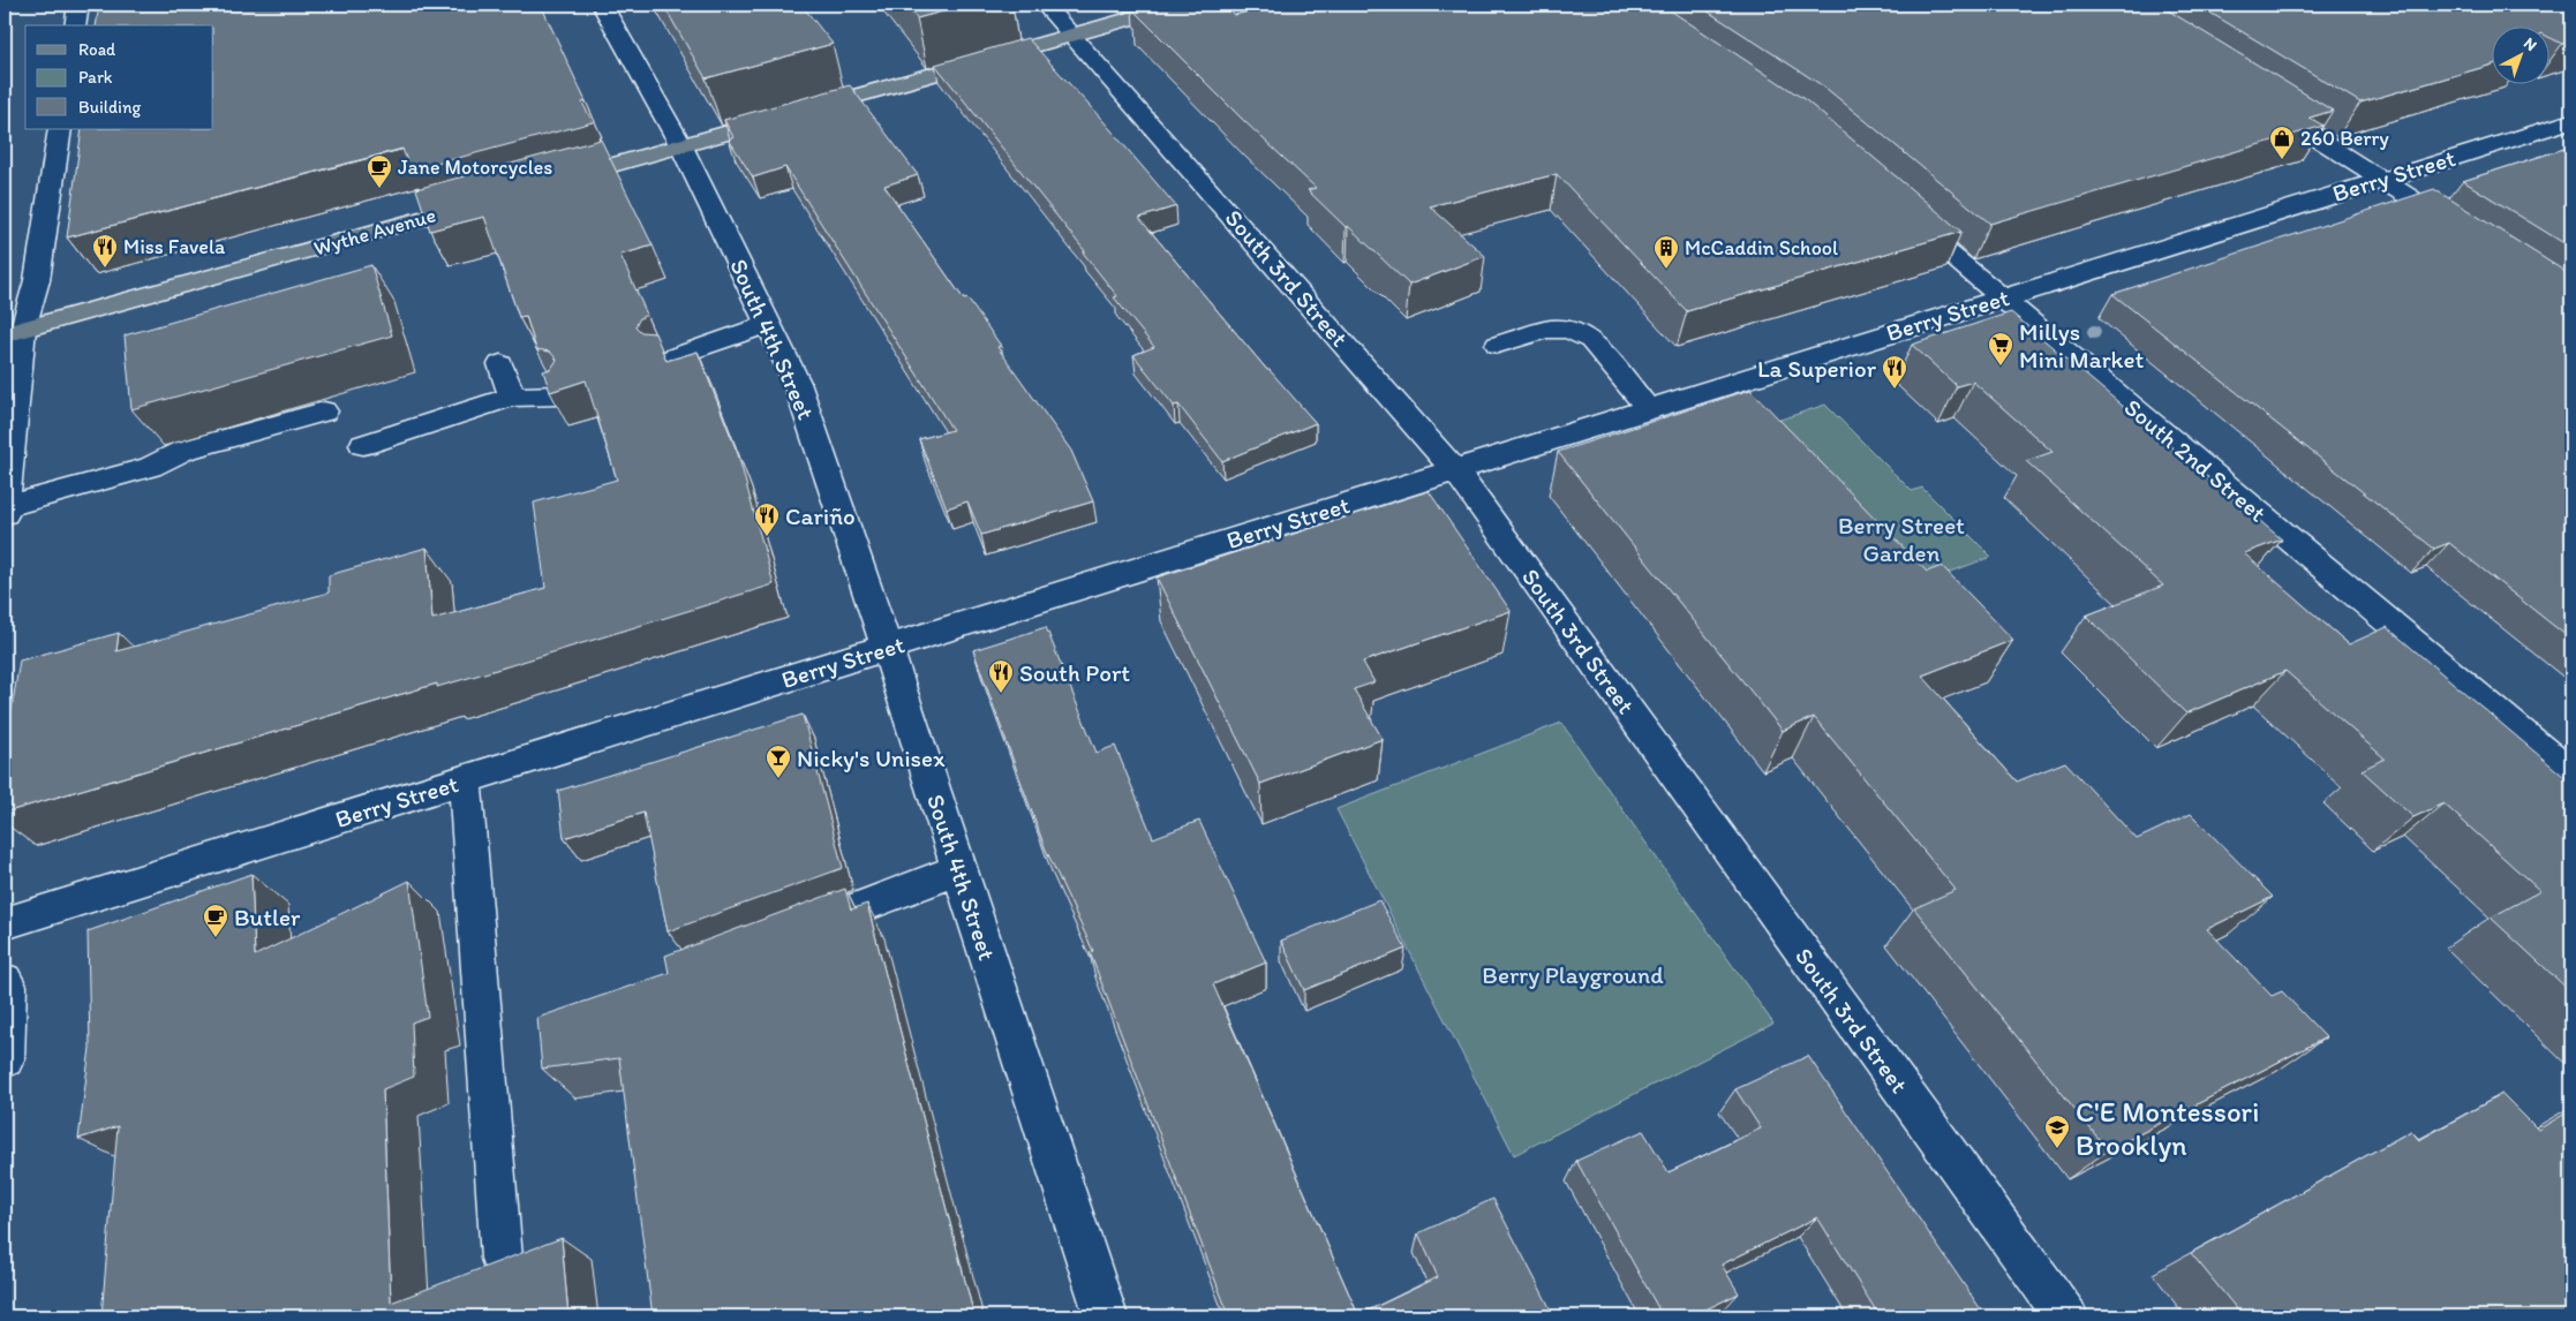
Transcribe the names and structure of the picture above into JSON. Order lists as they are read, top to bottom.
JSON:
{
  "streets": {
    "main road": ["Wythe Avenue"],
    "street": [
      "Berry Street",
      "South 3rd Street",
      "South 4th Street",
      "South 2nd Street"
    ]
  },
  "crossings": [
    ["Berry Street", "South 3rd Street"],
    ["Berry Street", "South 4th Street"],
    ["Berry Street", "South 2nd Street"]
  ],
  "parks": ["Berry Street Garden", "Berry Playground"],
  "places": {
    "shop": ["260 Berry"],
    "cafe": ["Jane Motorcycles", "Butler"],
    "restaurant": [
      "Miss Favela",
      "La Superior",
      "Cariño",
      "South Port"
    ],
    "building": ["McCaddin School"],
    "supermarket": ["Millys Mini Market"],
    "bar": ["Nicky's Unisex"],
    "school or university": ["C'E Montessori Brooklyn"]
  },
  "legend": ["Road", "Park", "Building"],
  "north": "top right"
}
